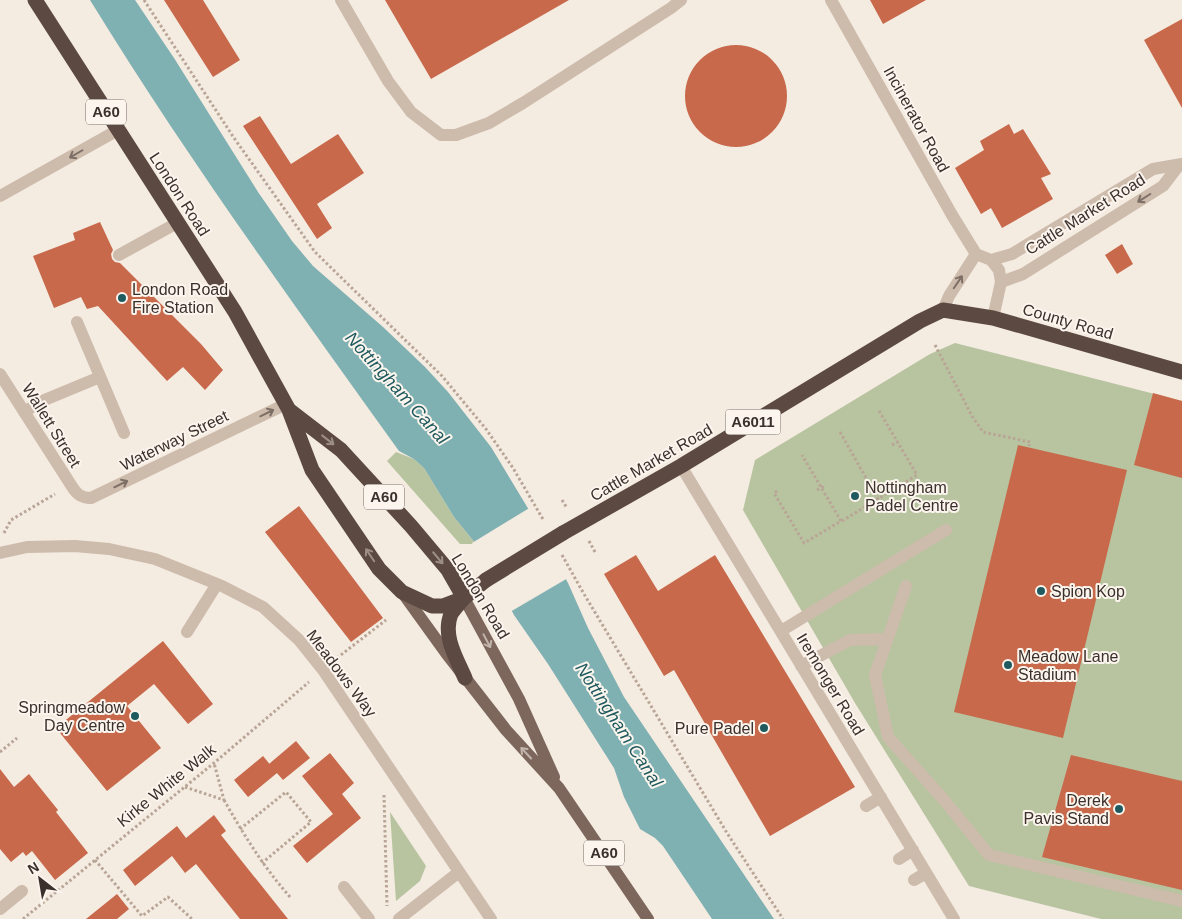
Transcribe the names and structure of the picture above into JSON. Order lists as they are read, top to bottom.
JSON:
{
  "streets": {
    "highway": [
      "A60",
      "London Road",
      "Cattle Market Road",
      "County Road",
      "A6011"
    ],
    "street": [
      "Incinerator Road",
      "Wallett Street",
      "Waterway Street",
      "Meadows Way",
      "Iremonger Road"
    ],
    "path": ["Kirke White Walk"]
  },
  "crossings": [
    ["London Road", "Cattle Market Road"],
    ["London Road", "Waterway Street"],
    ["Cattle Market Road", "County Road"],
    ["Cattle Market Road", "Iremonger Road"],
    ["Wallett Street", "Waterway Street"],
    ["Meadows Way", "Kirke White Walk"]
  ],
  "one_way": ["Waterway Street"],
  "water": ["Nottingham Canal"],
  "places": [
    "London Road Fire Station",
    "Nottingham Padel Centre",
    "Spion Kop",
    "Meadow Lane Stadium",
    "Springmeadow Day Centre",
    "Pure Padel",
    "Derek Pavis Stand"
  ],
  "north": "top left"
}
